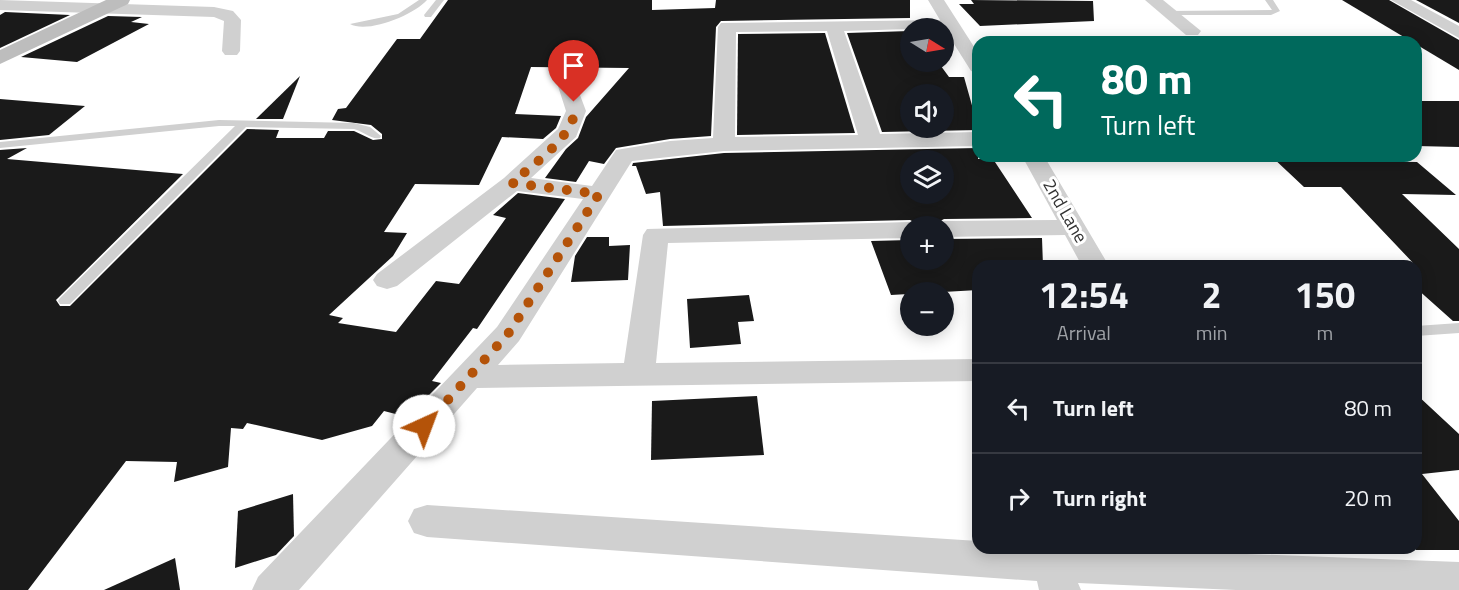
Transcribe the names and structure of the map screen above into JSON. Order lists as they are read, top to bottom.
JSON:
{
  "streets": {
    "street": ["2nd Lane"]
  },
  "north": "right",
  "page": {
    "map_buttons": ["+", "−"],
    "turn": ["80 m", "Turn left"],
    "eta": [
      "12:54",
      "Arrival",
      "2",
      "min",
      "150",
      "m"
    ],
    "list": [
      {
        "name": "Turn left",
        "value": "80 m"
      },
      {
        "name": "Turn right",
        "value": "20 m"
      }
    ]
  }
}
